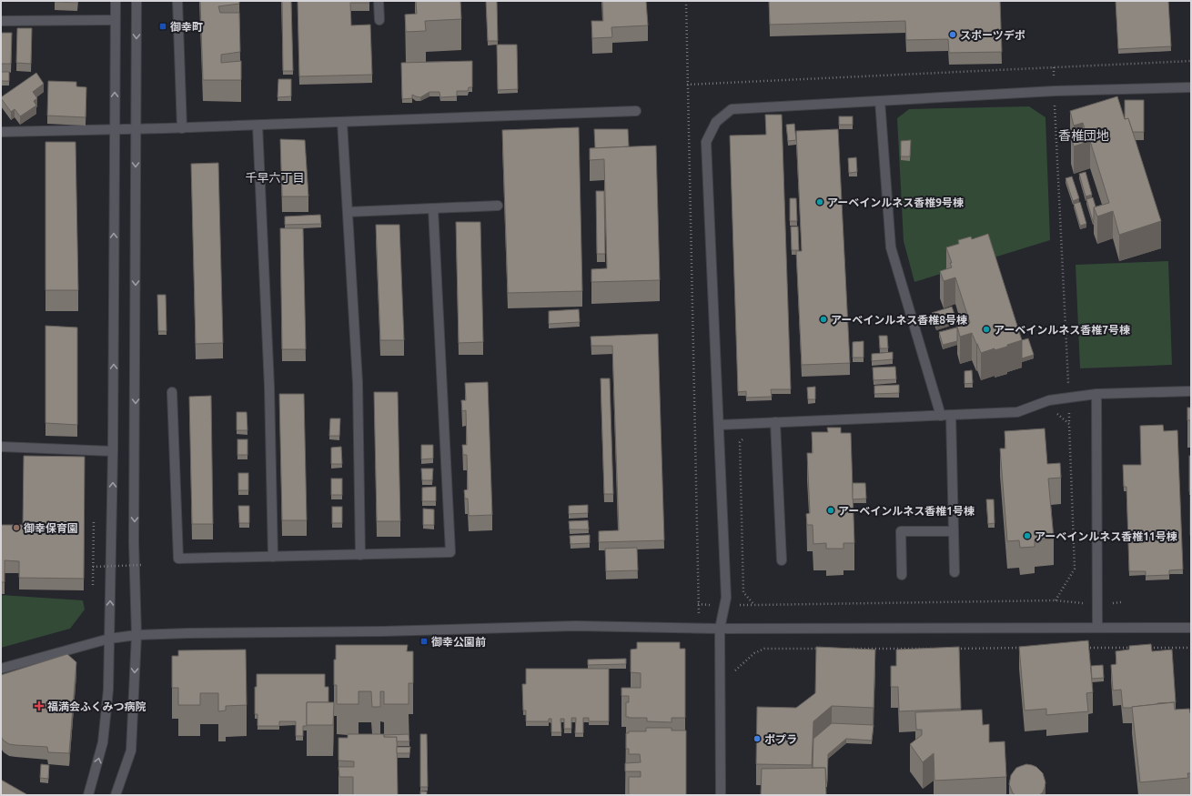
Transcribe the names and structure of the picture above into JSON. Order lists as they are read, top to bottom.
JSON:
{
  "districts": ["香椎団地", "千早六丁目"],
  "places": {
    "transit": ["御幸町", "御幸公園前"],
    "other": [
      "スポーツデポ",
      "アーベインルネス香椎9号棟",
      "アーベインルネス香椎8号棟",
      "アーベインルネス香椎7号棟",
      "アーベインルネス香椎1号棟",
      "御幸保育園",
      "アーベインルネス香椎11号棟",
      "ポプラ"
    ],
    "health": ["福満会ふくみつ病院"]
  }
}
